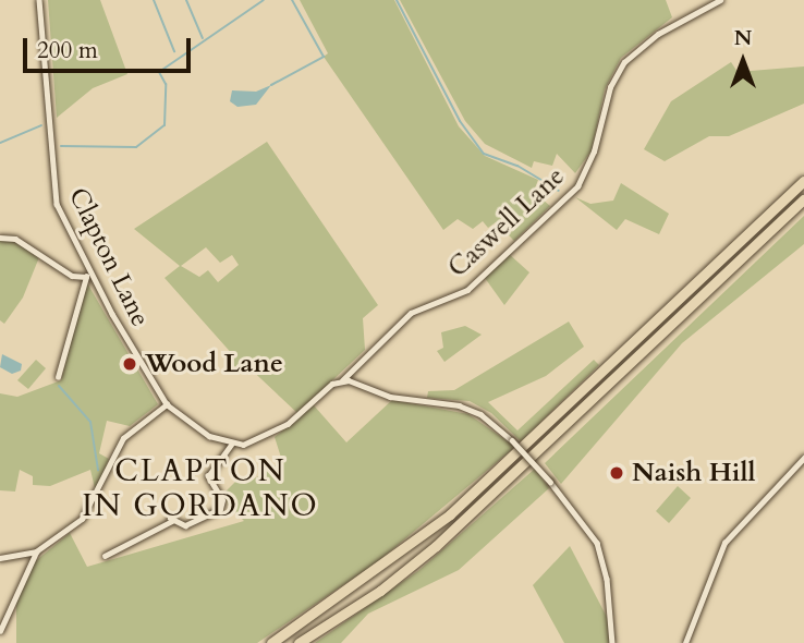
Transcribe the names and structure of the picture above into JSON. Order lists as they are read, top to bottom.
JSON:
{
  "streets": {
    "street": ["Caswell Lane", "Clapton Lane"]
  },
  "districts": ["CLAPTON IN GORDANO"],
  "places": ["Wood Lane", "Naish Hill"],
  "scale_bar": "200 m",
  "north": "top"
}
